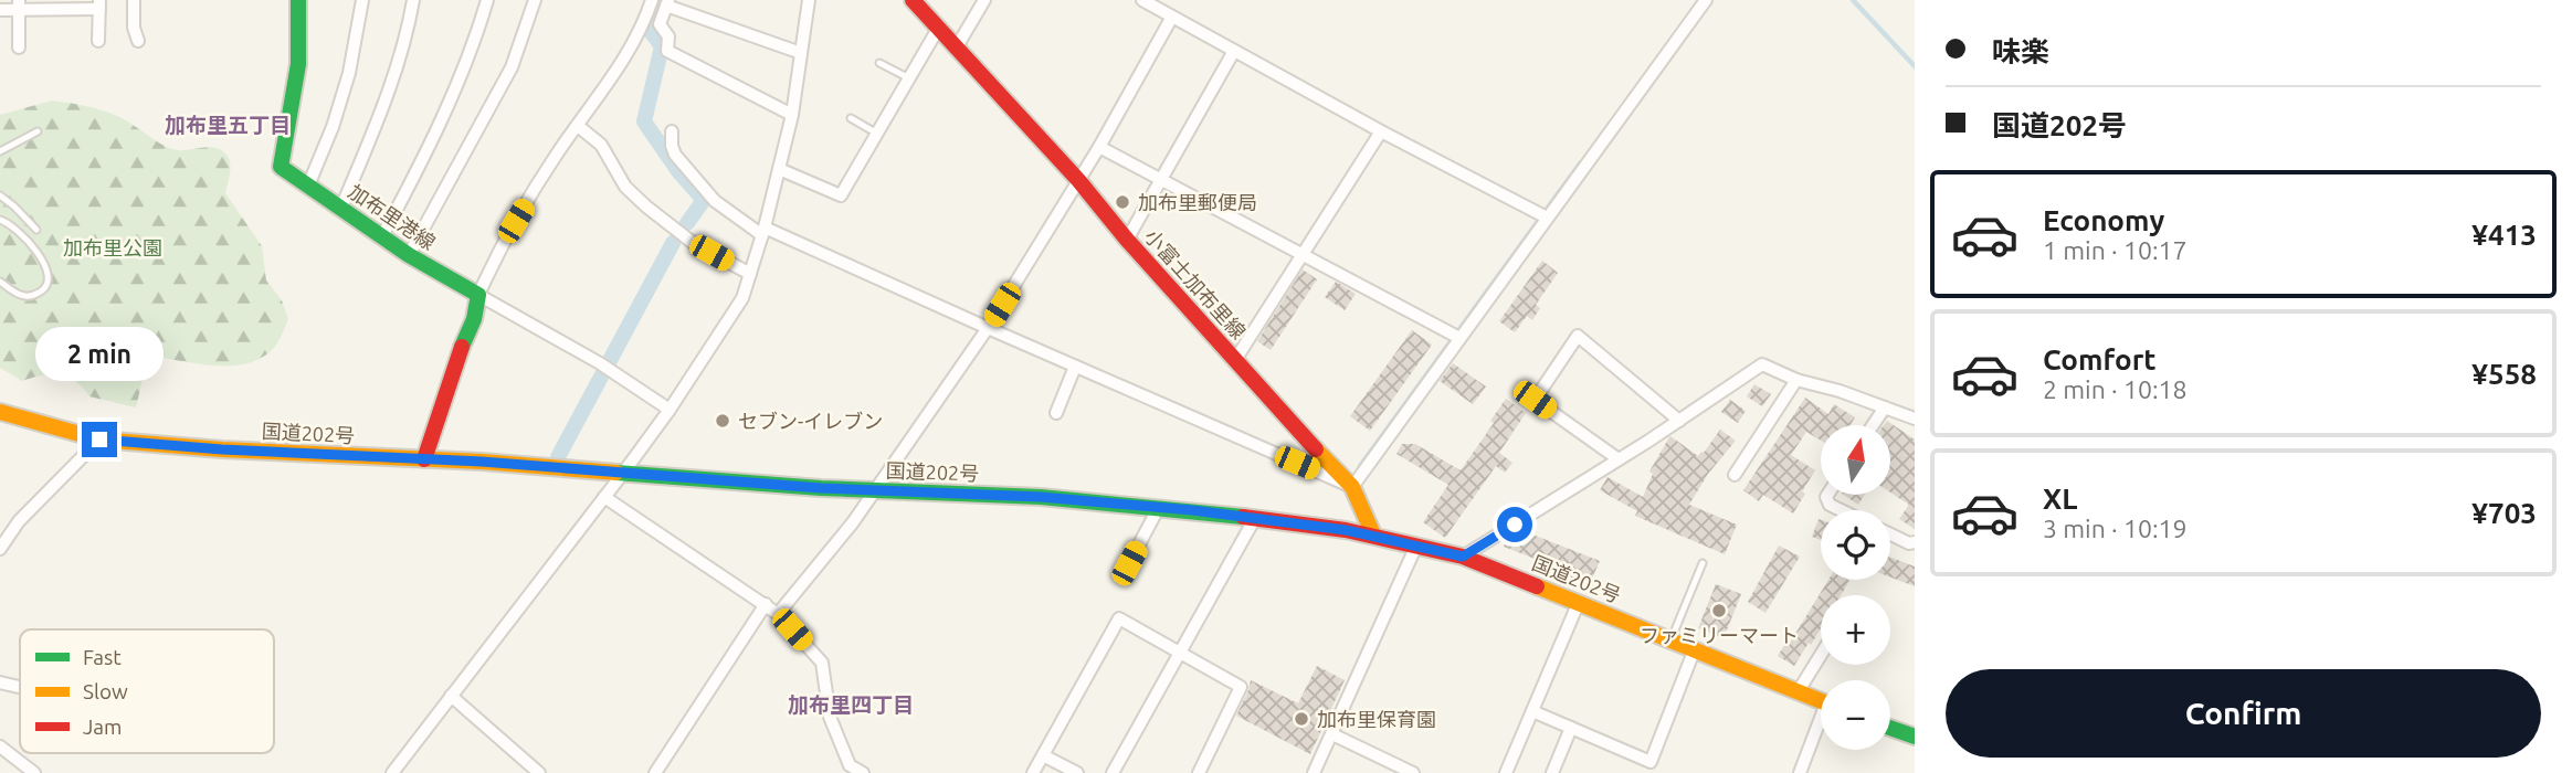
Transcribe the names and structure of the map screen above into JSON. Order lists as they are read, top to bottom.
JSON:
{
  "streets": {
    "main road": ["加布里港線", "小富士加布里線", "国道202号"]
  },
  "crossings": [
    ["小富士加布里線", "国道202号"]
  ],
  "districts": ["加布里五丁目", "加布里四丁目"],
  "parks": ["加布里公園"],
  "places": [
    "加布里郵便局",
    "セブン-イレブン",
    "ファミリーマート",
    "加布里保育園"
  ],
  "legend": ["Fast", "Slow", "Jam"],
  "north": "top",
  "page": {
    "banner": ["味楽", "国道202号"],
    "list": [
      {
        "name": "Economy",
        "note": "1 min · 10:17",
        "value": "¥413"
      },
      {
        "name": "Comfort",
        "note": "2 min · 10:18",
        "value": "¥558"
      },
      {
        "name": "XL",
        "note": "3 min · 10:19",
        "value": "¥703"
      }
    ],
    "bubble": "2 min",
    "map_buttons": ["+", "−"],
    "buttons": "Confirm"
  }
}
